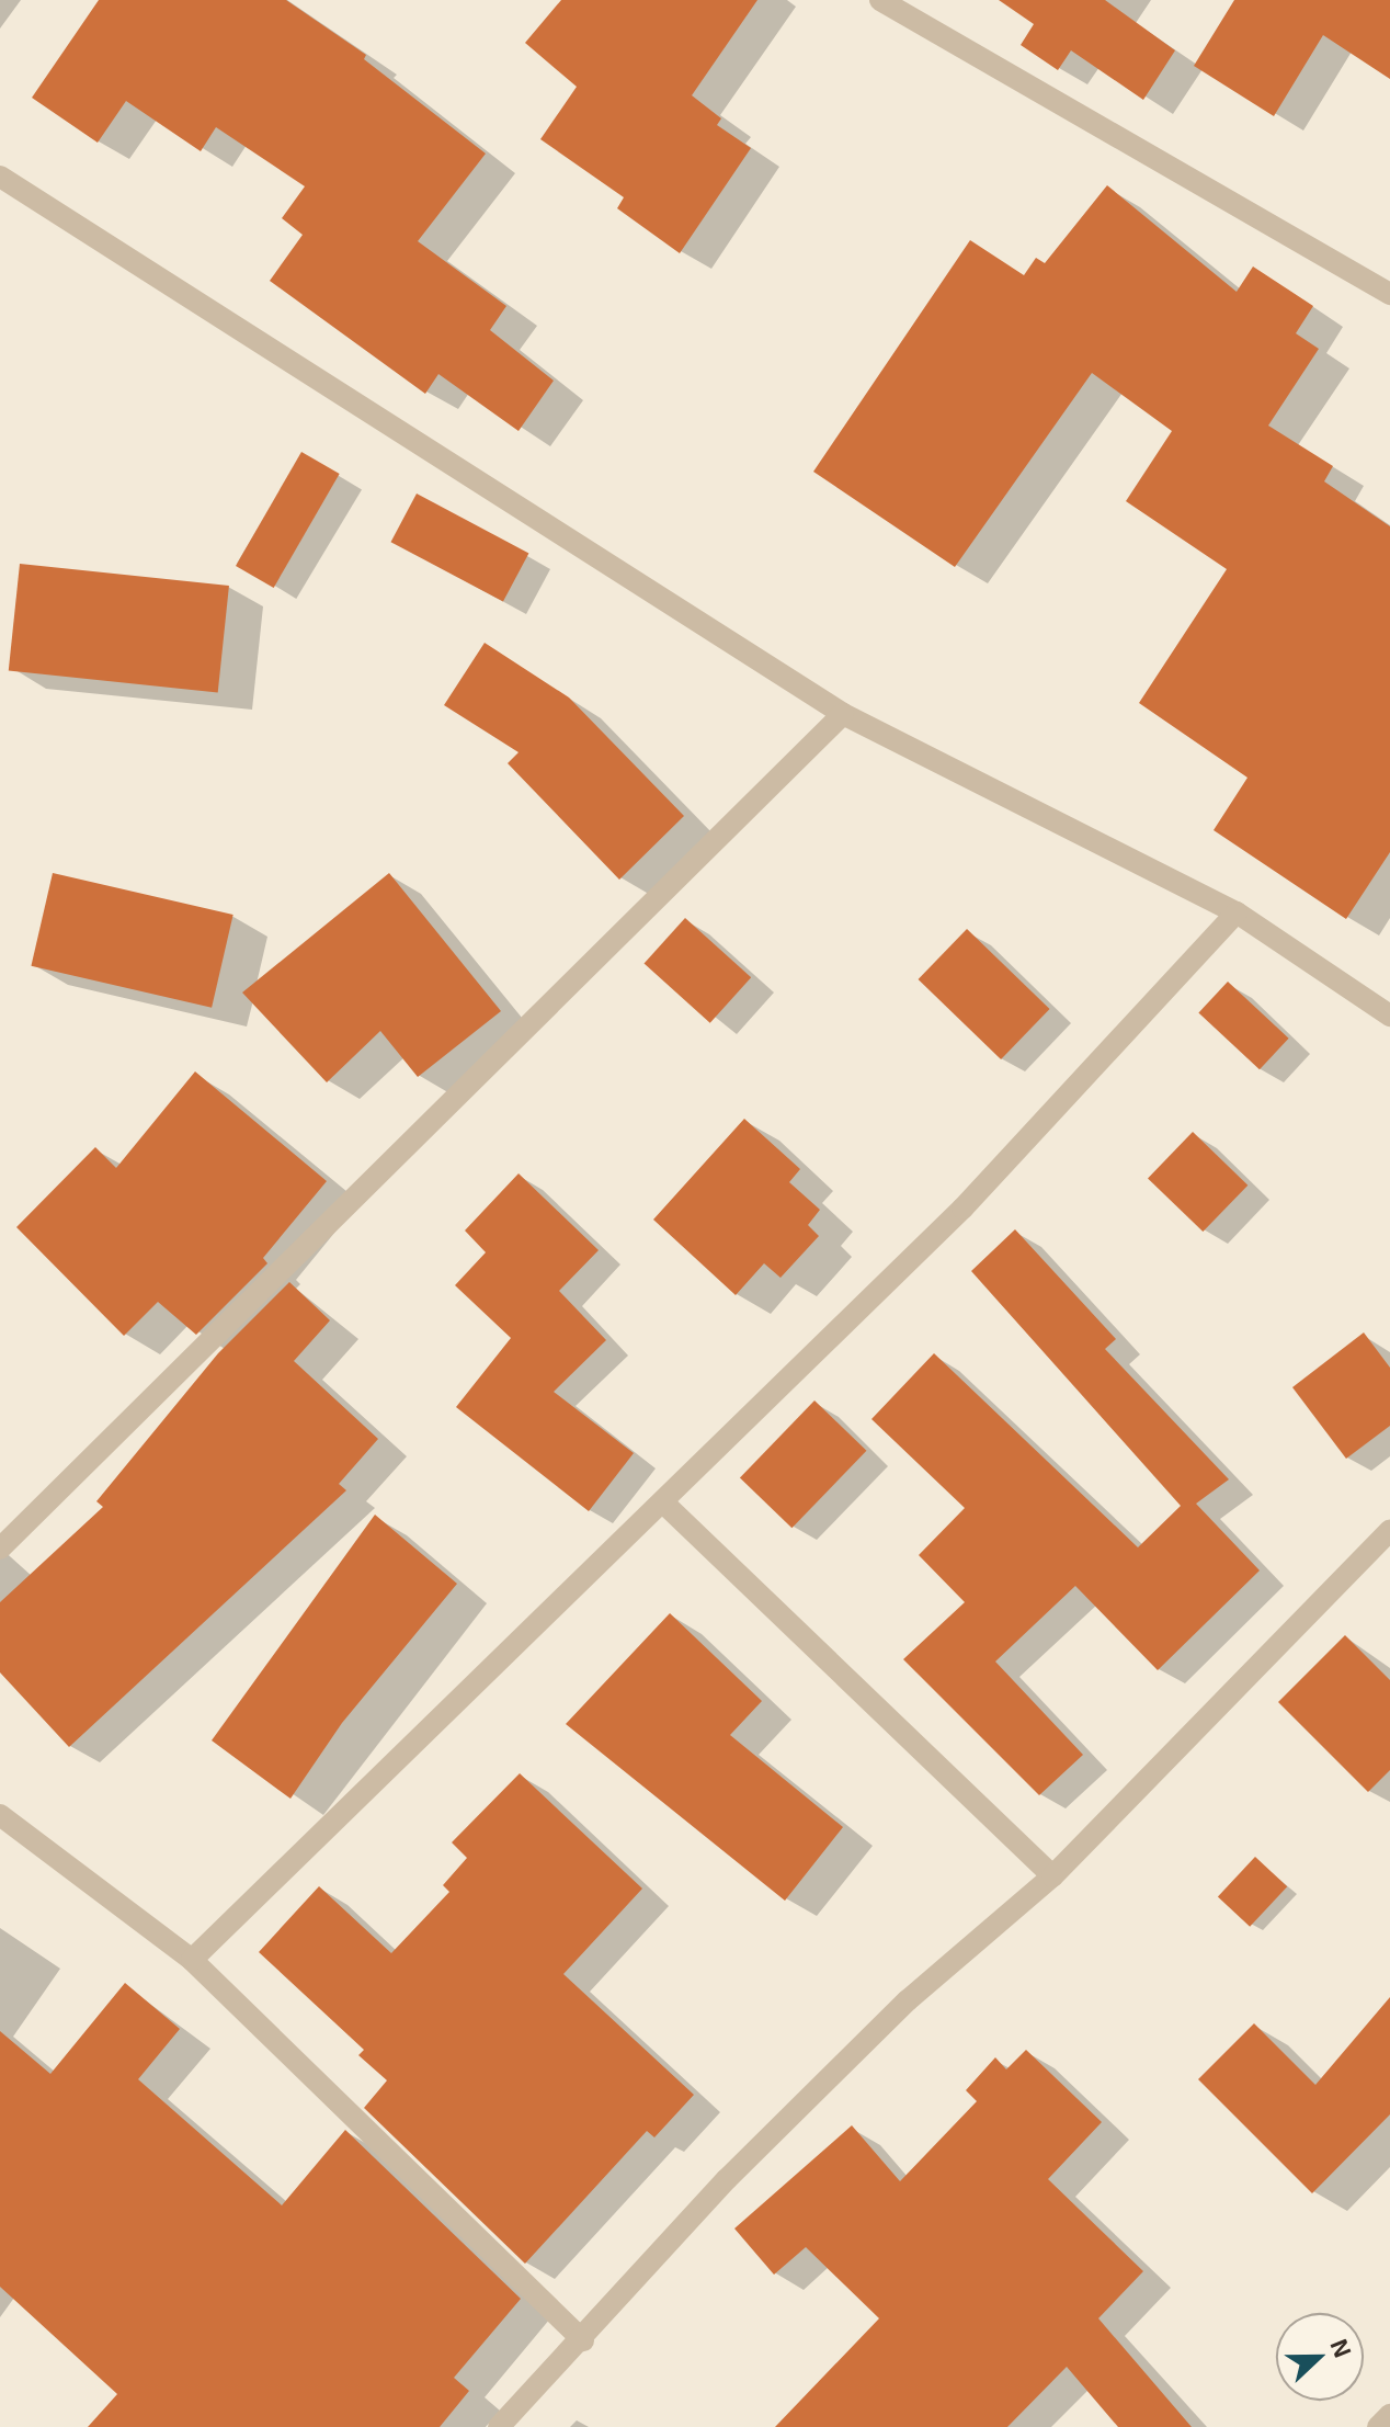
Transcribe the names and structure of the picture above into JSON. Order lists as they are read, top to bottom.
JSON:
{
  "north": "right"
}
